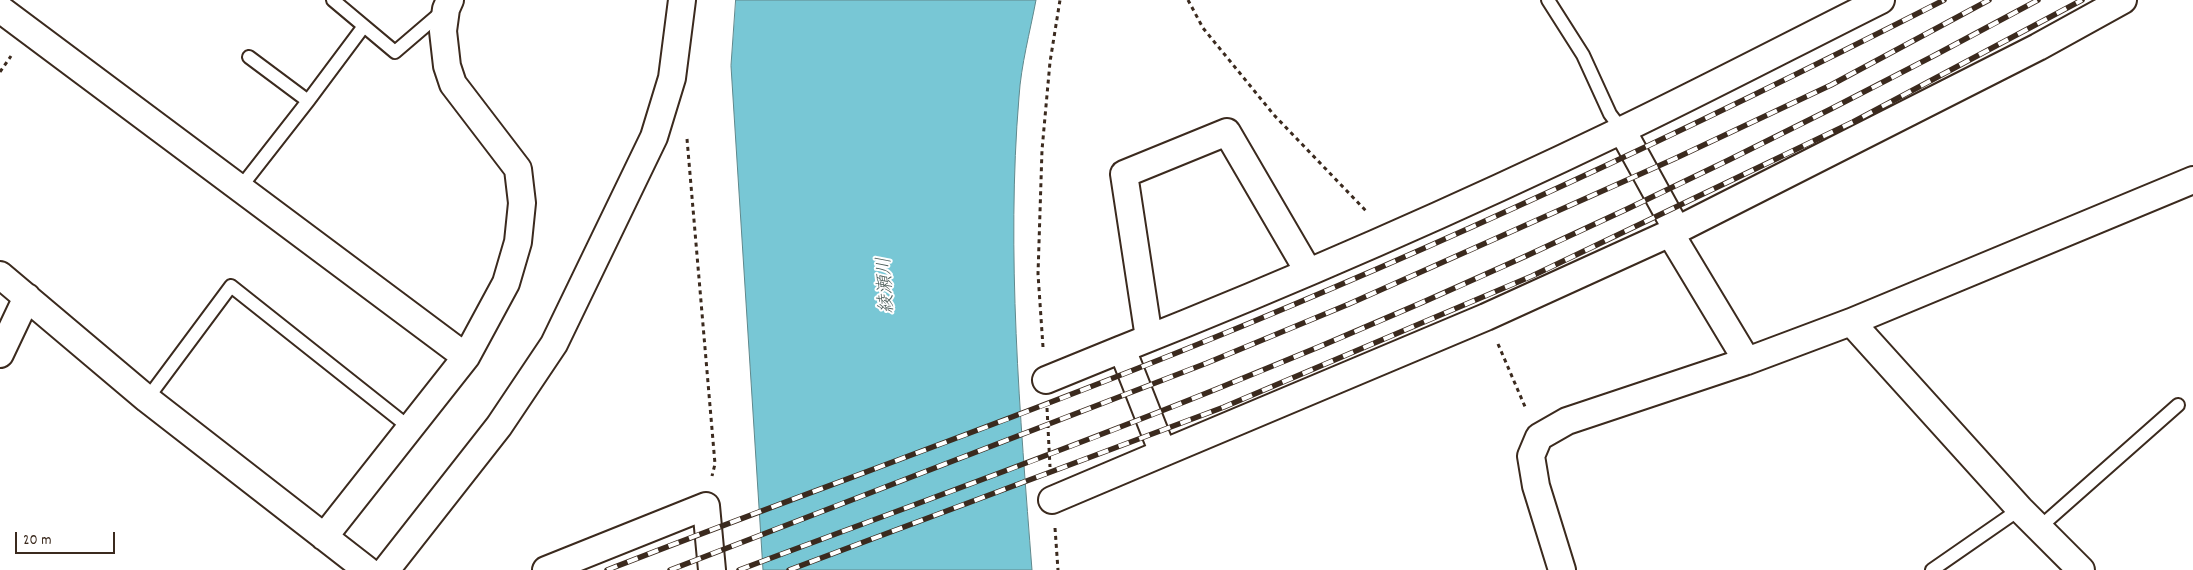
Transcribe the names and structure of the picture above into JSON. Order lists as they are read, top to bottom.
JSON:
{
  "water": ["綾瀬川"],
  "scale_bar": "20 m"
}
